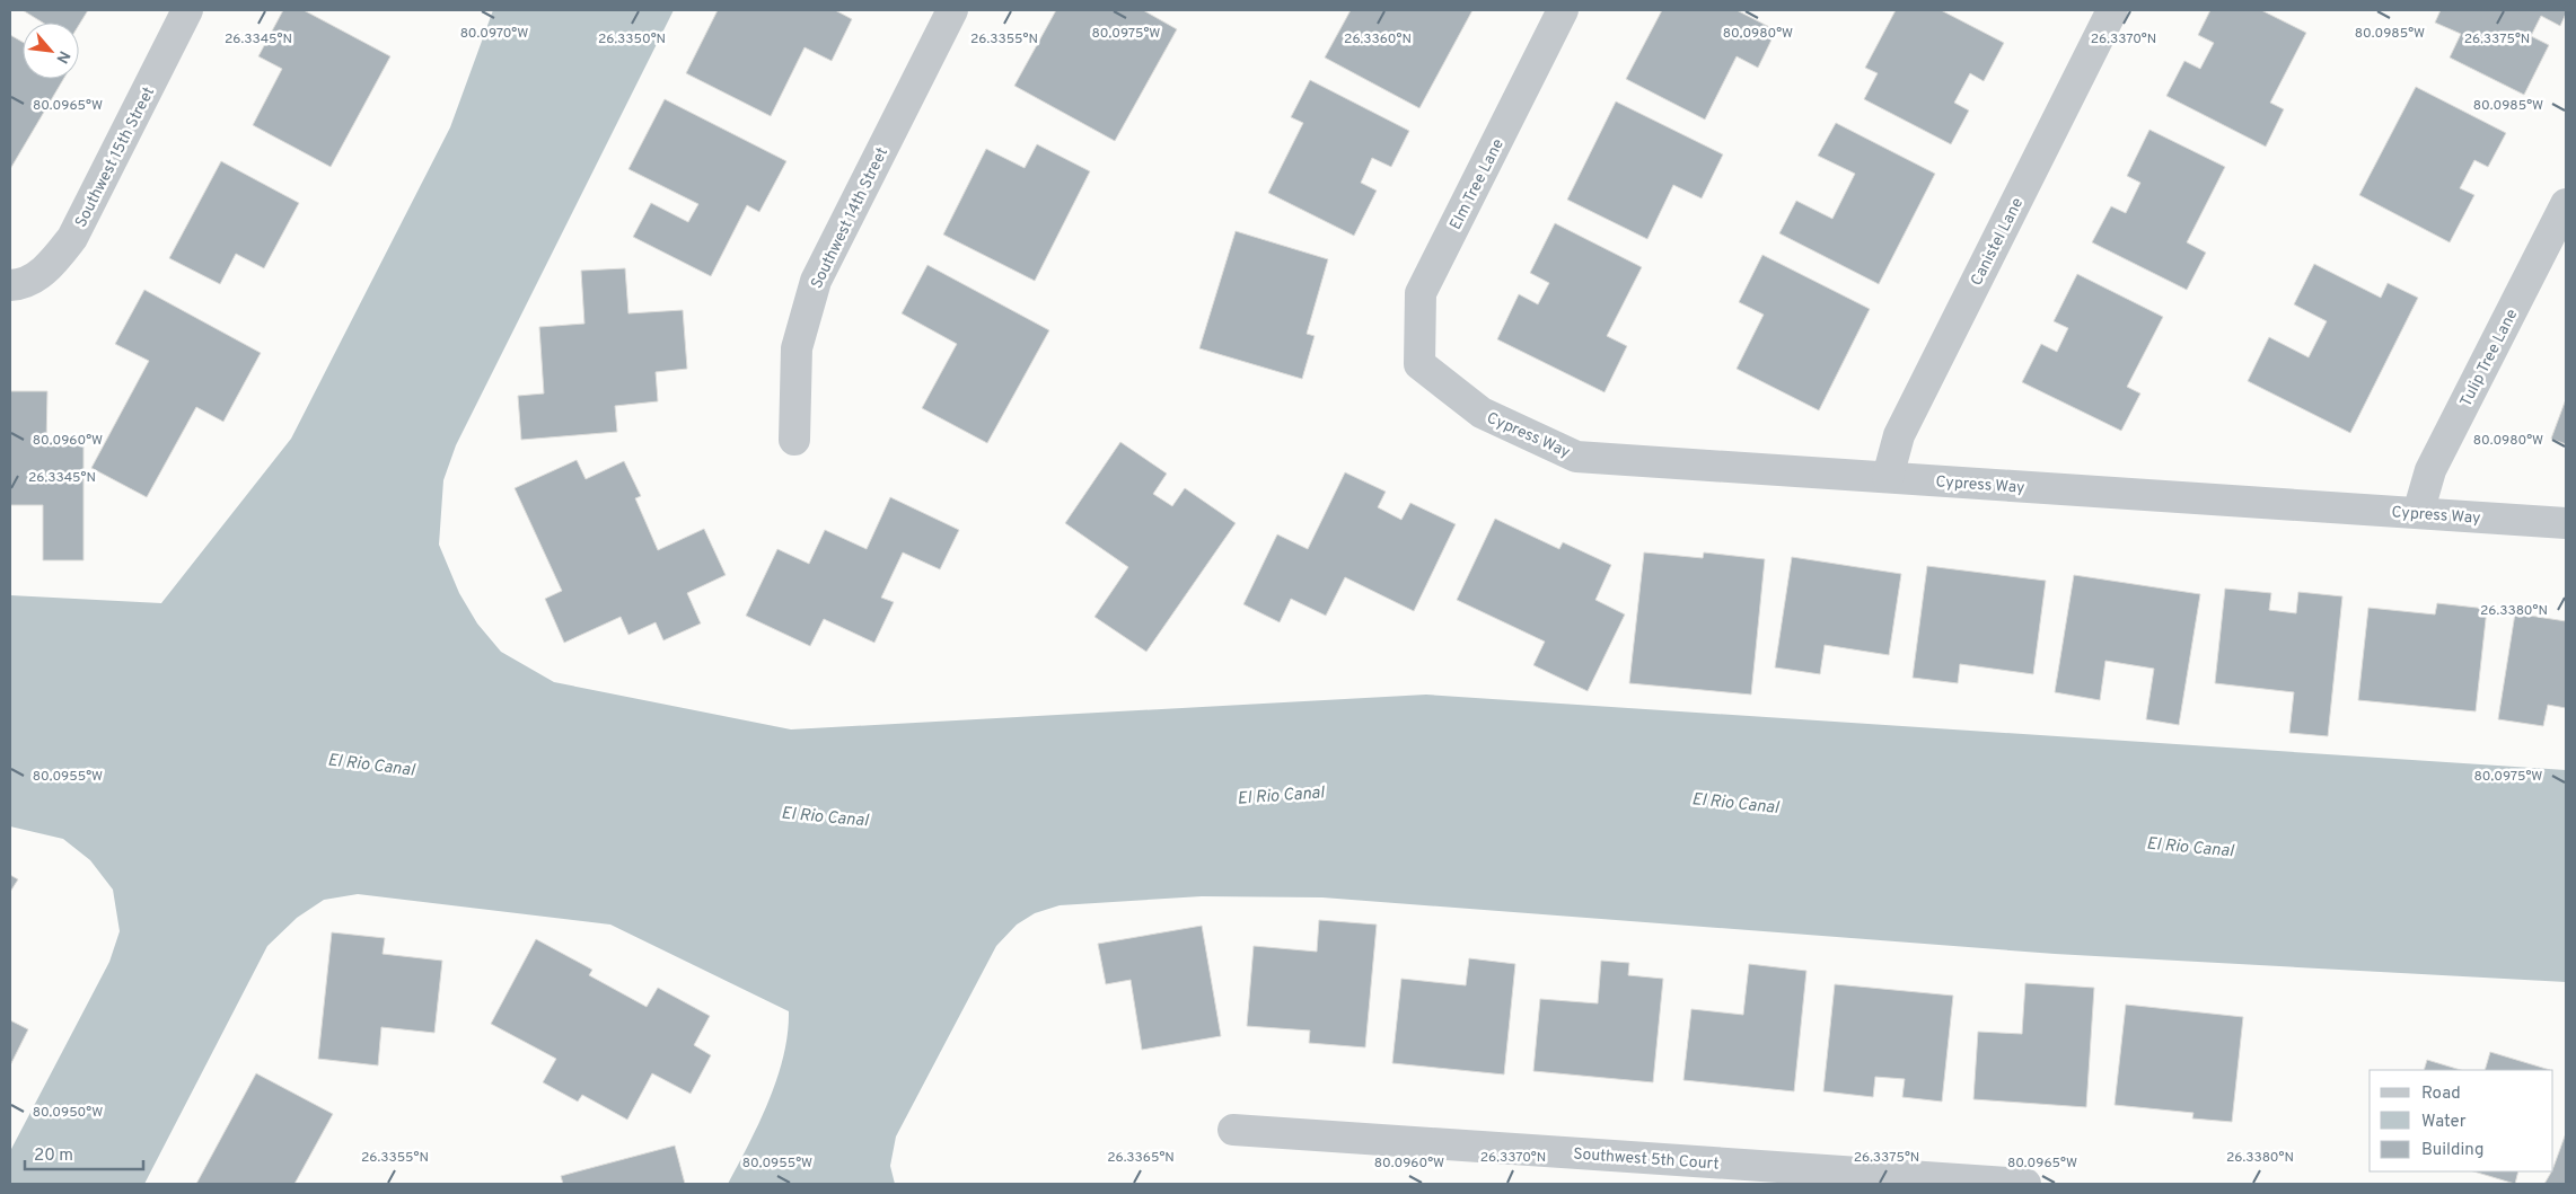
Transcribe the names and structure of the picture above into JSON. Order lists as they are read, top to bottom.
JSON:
{
  "streets": {
    "street": [
      "Southwest 15th Street",
      "Elm Tree Lane",
      "Southwest 14th Street",
      "Canistel Lane",
      "Tulip Tree Lane",
      "Cypress Way",
      "Southwest 5th Court"
    ]
  },
  "crossings": [
    ["Elm Tree Lane", "Cypress Way"],
    ["Canistel Lane", "Cypress Way"],
    ["Tulip Tree Lane", "Cypress Way"]
  ],
  "water": ["El Rio Canal"],
  "legend": ["Road", "Water", "Building"],
  "scale_bar": "20 m",
  "north": "bottom right",
  "coordinates": [
    "80.0970°W",
    "80.0975°W",
    "80.0980°W",
    "80.0985°W",
    "26.3345°N",
    "26.3350°N",
    "26.3355°N",
    "26.3360°N",
    "26.3370°N",
    "26.3375°N",
    "80.0965°W",
    "80.0960°W",
    "26.3380°N",
    "80.0955°W",
    "80.0950°W",
    "26.3365°N"
  ]
}
